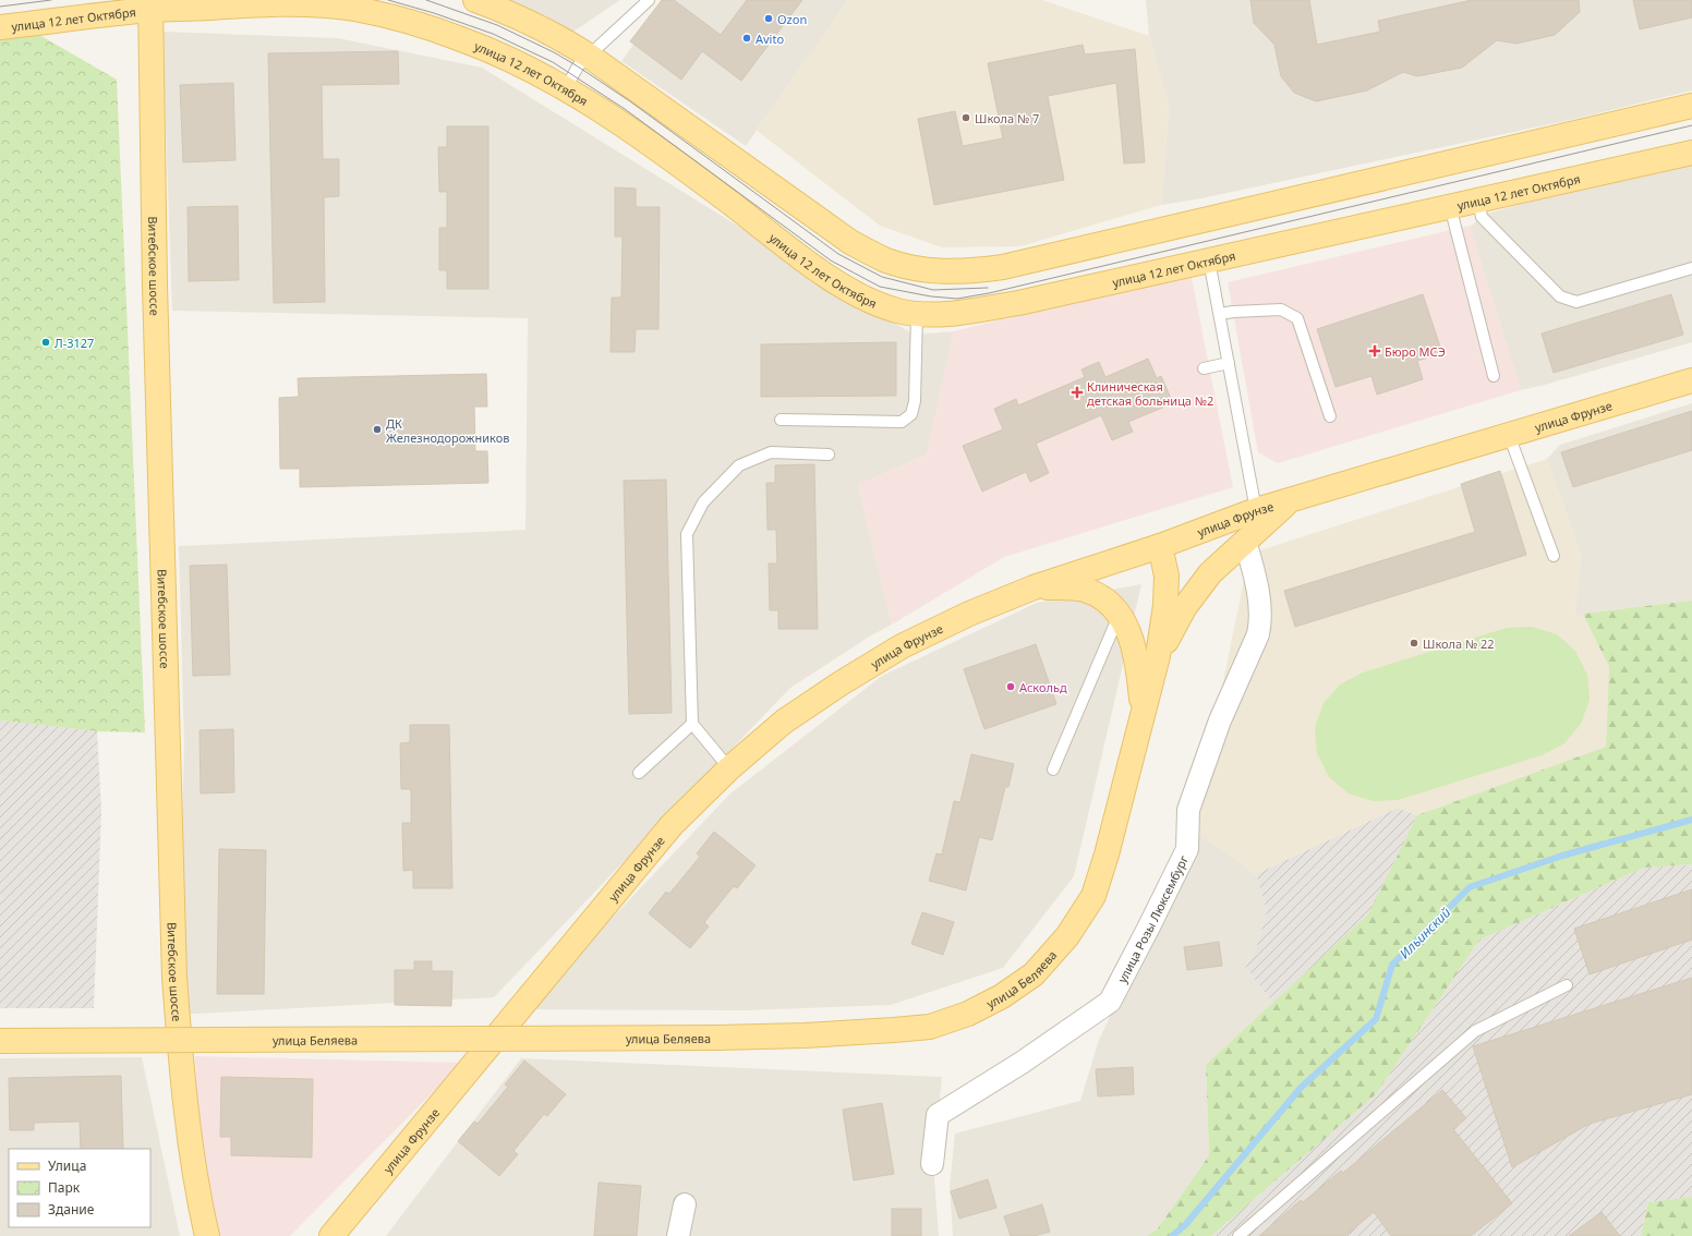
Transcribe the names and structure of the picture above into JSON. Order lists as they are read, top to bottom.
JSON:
{
  "streets": {
    "main road": [
      "улица 12 лет Октября",
      "Витебское шоссе",
      "улица Фрунзе",
      "улица Беляева"
    ],
    "street": ["улица Розы Люксембург"]
  },
  "crossings": [
    ["улица 12 лет Октября", "Витебское шоссе"]
  ],
  "water": ["Ильинский"],
  "places": {
    "other": [
      "Ozon",
      "Avito",
      "Школа № 7",
      "Л-3127",
      "ДК Железнодорожников",
      "Школа № 22",
      "Аскольд"
    ],
    "health": ["Бюро МСЭ", "Клиническая детская больница №2"]
  },
  "legend": ["Улица", "Парк", "Здание"]
}
